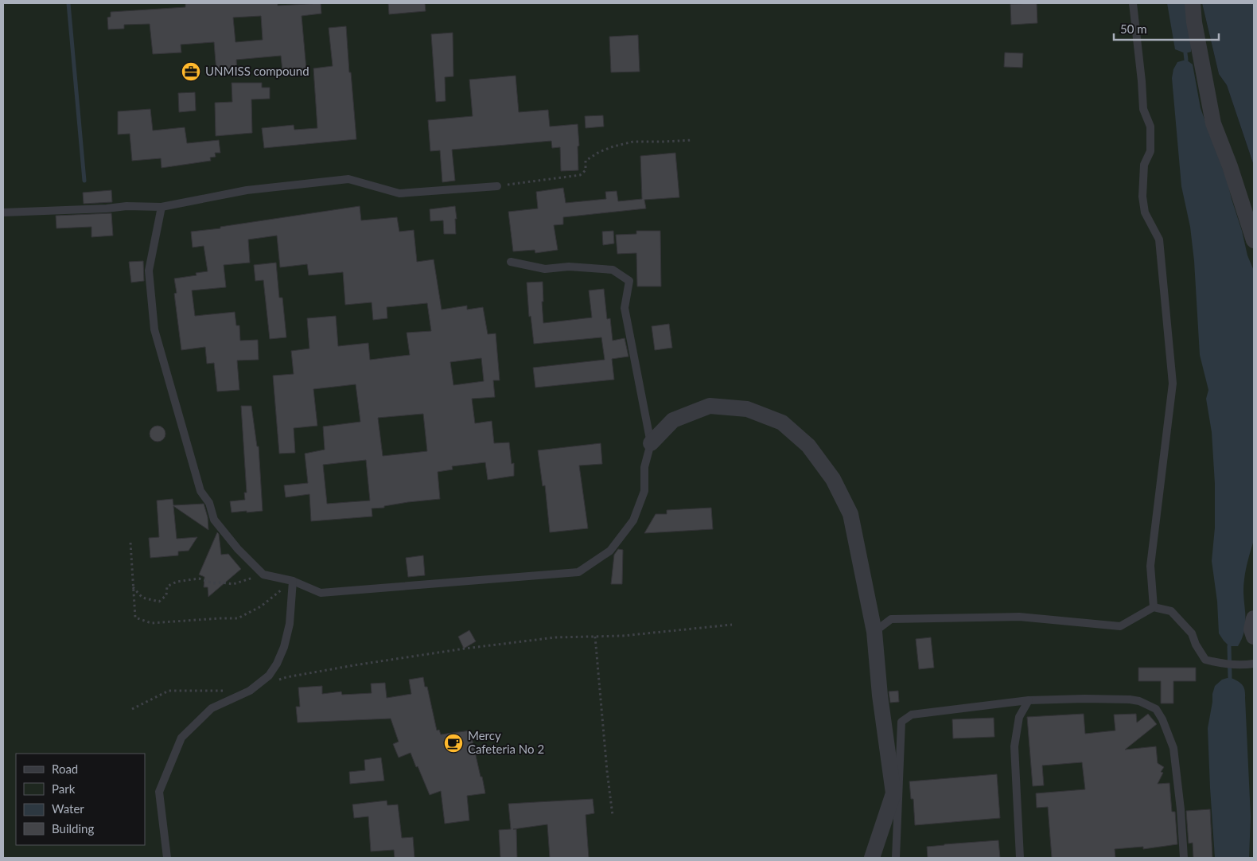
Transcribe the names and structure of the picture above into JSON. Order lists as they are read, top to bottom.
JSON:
{
  "places": {
    "office": ["UNMISS compound"],
    "cafe": ["Mercy Cafeteria No 2"]
  },
  "legend": [
    "Road",
    "Park",
    "Water",
    "Building"
  ],
  "scale_bar": "50 m"
}
